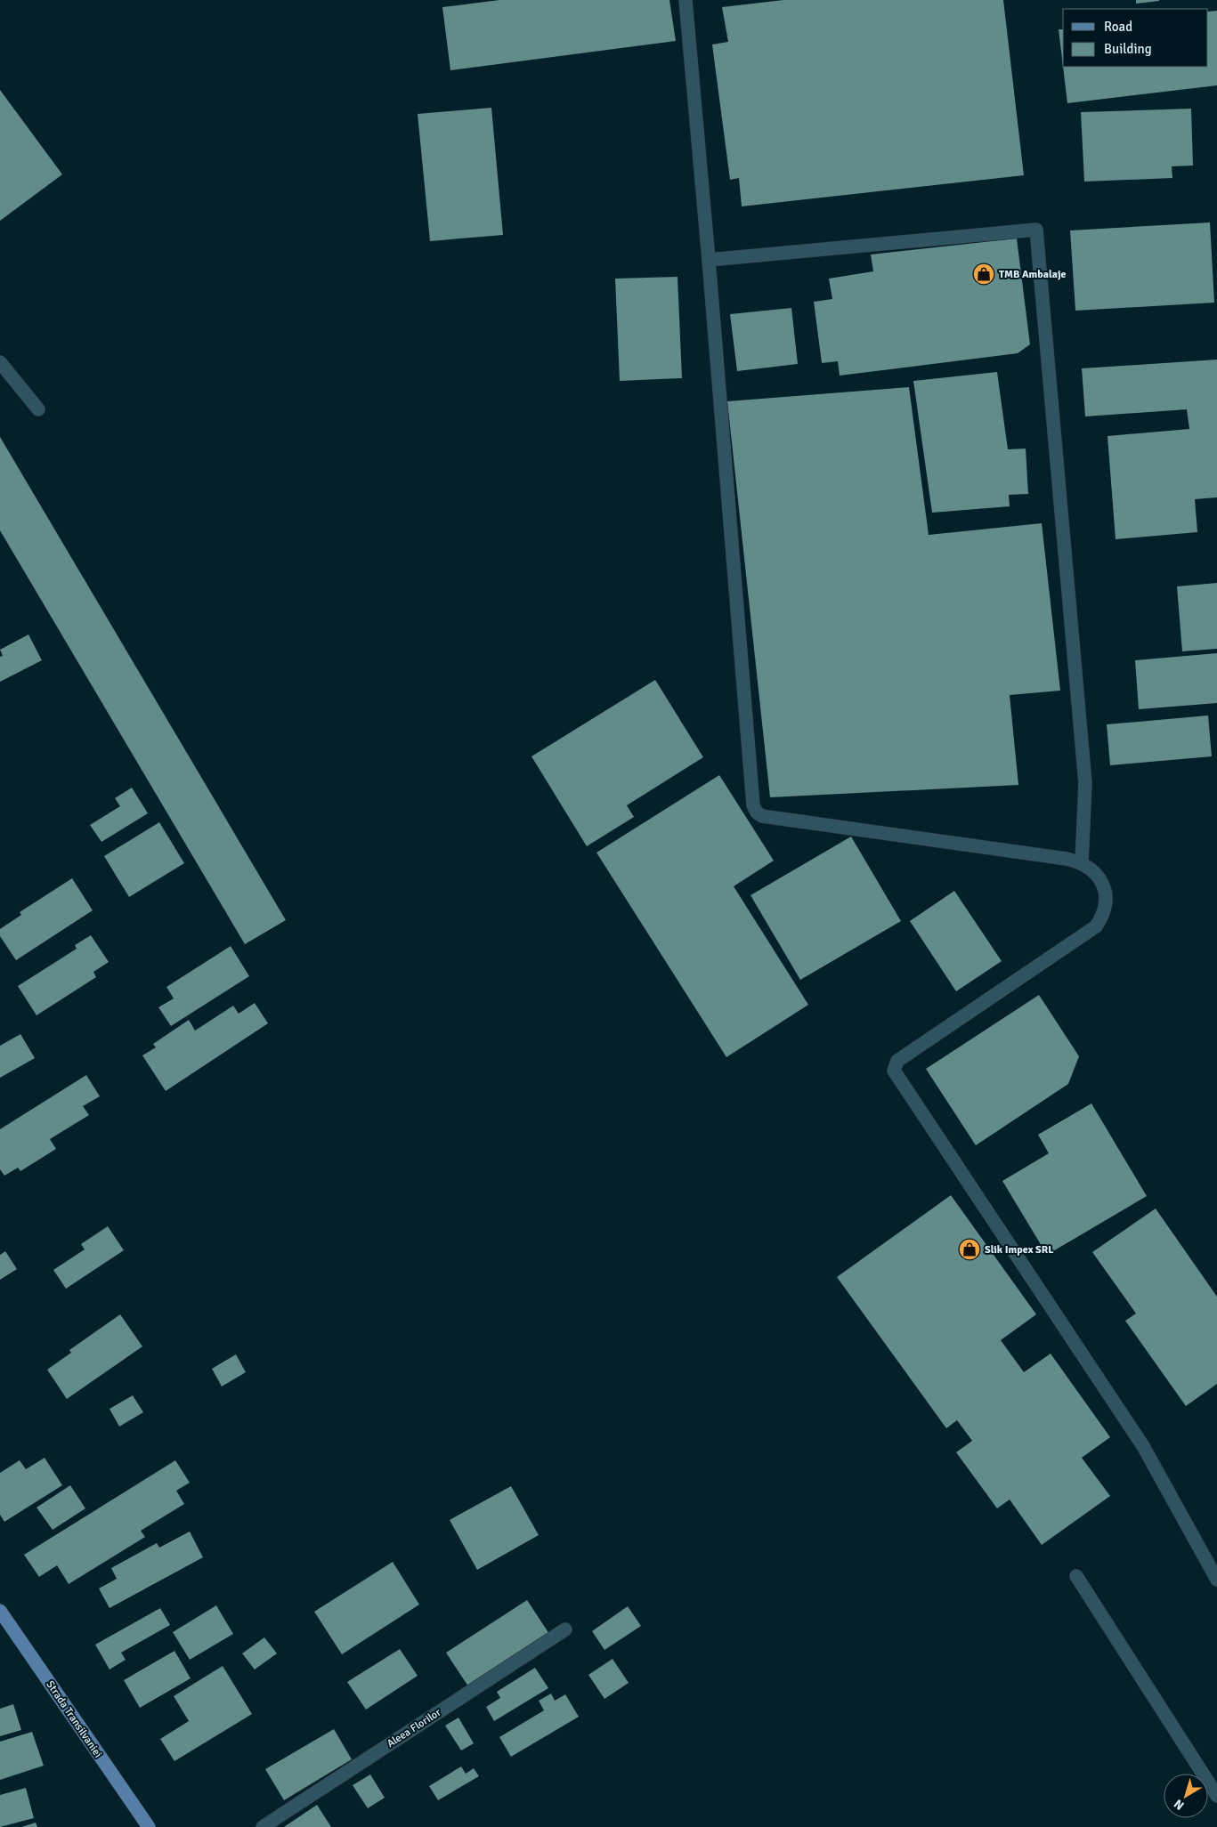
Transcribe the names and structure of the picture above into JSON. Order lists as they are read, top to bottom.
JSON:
{
  "streets": {
    "main road": ["Strada Transilvaniei"],
    "street": ["Aleea Florilor"]
  },
  "places": {
    "shop": ["TMB Ambalaje", "Slik Impex SRL"]
  },
  "legend": ["Road", "Building"],
  "north": "bottom left"
}
